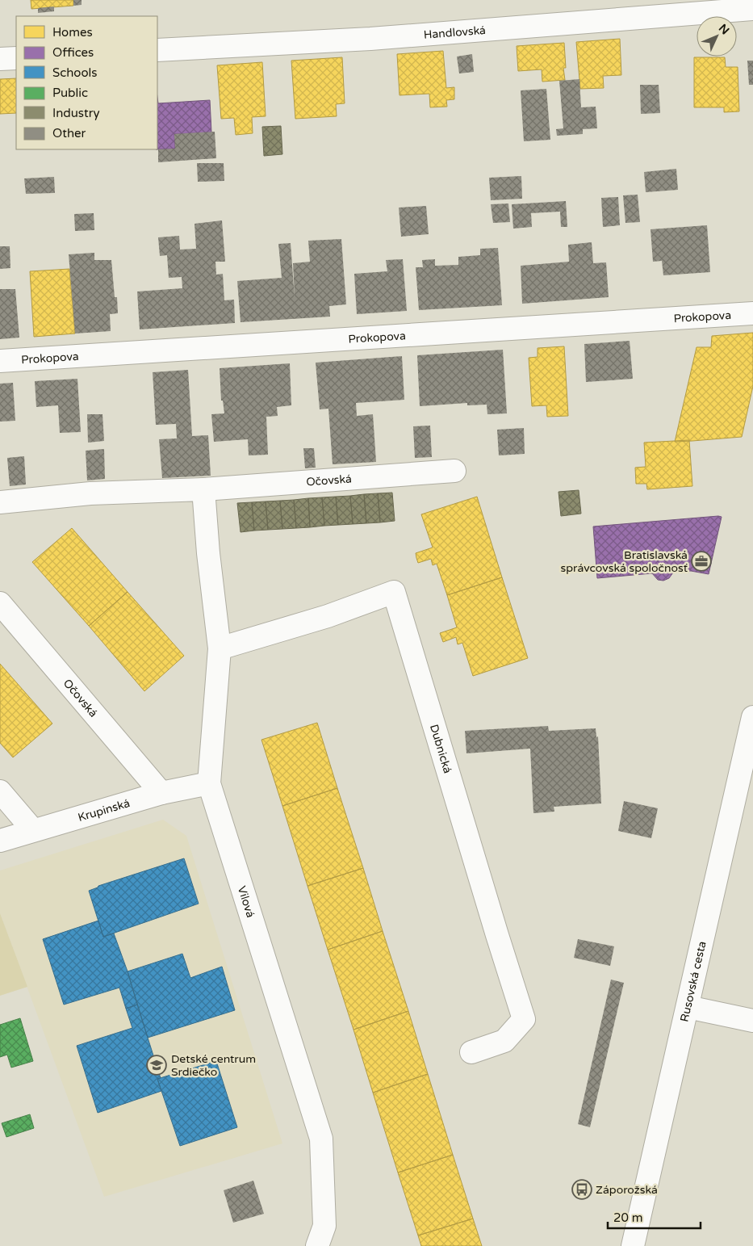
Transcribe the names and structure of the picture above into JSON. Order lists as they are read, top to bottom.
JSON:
{
  "streets": {
    "street": [
      "Handlovská",
      "Prokopova",
      "Očovská",
      "Dubnická",
      "Krupinská",
      "Vilová",
      "Rusovská cesta"
    ]
  },
  "crossings": [
    ["Očovská", "Krupinská"],
    ["Očovská", "Vilová"],
    ["Dubnická", "Vilová"],
    ["Krupinská", "Vilová"]
  ],
  "places": {
    "office": ["Bratislavská správcovská spoločnosť"],
    "school or university": ["Detské centrum Srdiečko"],
    "bus stop": ["Záporožská"]
  },
  "legend": [
    "Homes",
    "Offices",
    "Schools",
    "Public",
    "Industry",
    "Other"
  ],
  "scale_bar": "20 m",
  "north": "top right"
}
